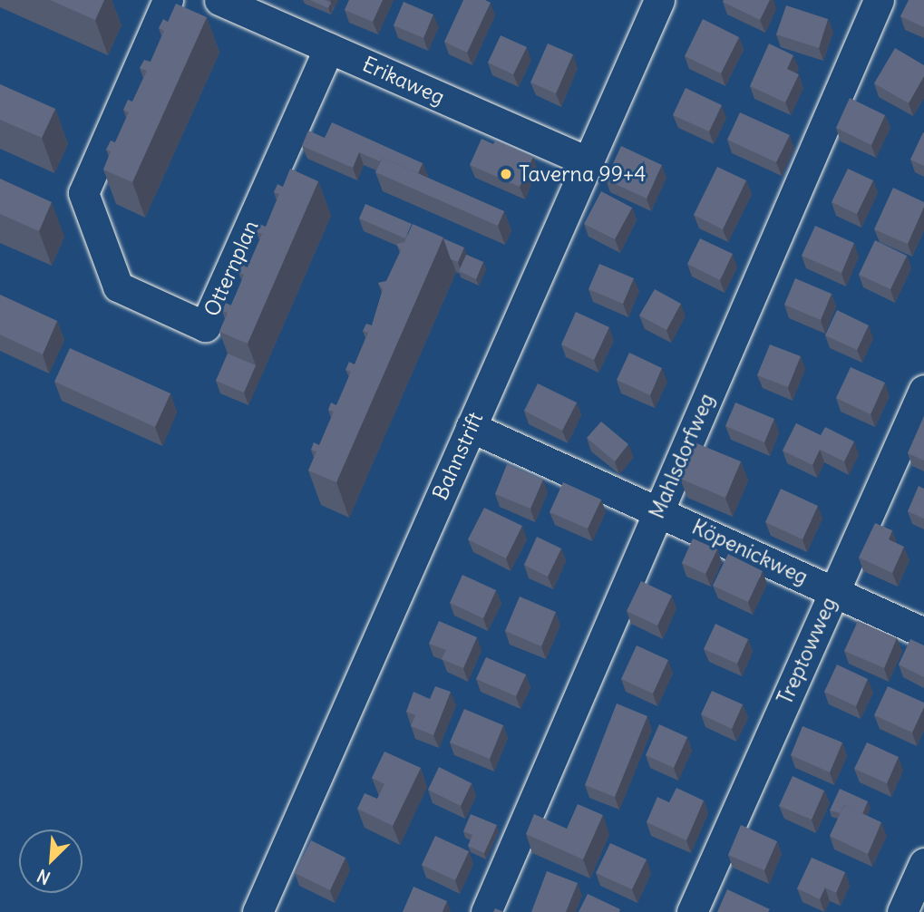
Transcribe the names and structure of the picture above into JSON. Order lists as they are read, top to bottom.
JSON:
{
  "streets": {
    "street": [
      "Erikaweg",
      "Otternplan",
      "Bahnstrift",
      "Mahlsdorfweg",
      "Köpenickweg",
      "Treptowweg"
    ]
  },
  "crossings": [
    ["Erikaweg", "Otternplan"],
    ["Erikaweg", "Bahnstrift"],
    ["Bahnstrift", "Köpenickweg"],
    ["Mahlsdorfweg", "Köpenickweg"],
    ["Köpenickweg", "Treptowweg"]
  ],
  "places": ["Taverna 99+4"],
  "north": "bottom left"
}
